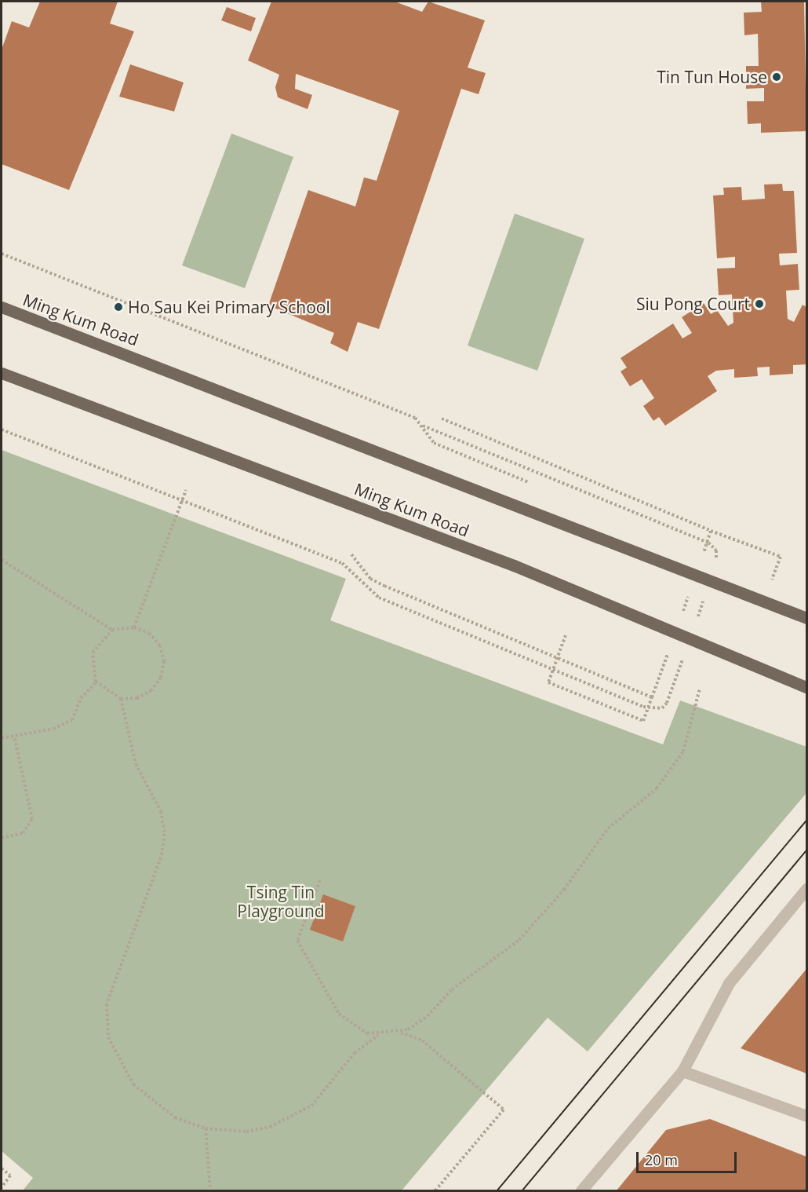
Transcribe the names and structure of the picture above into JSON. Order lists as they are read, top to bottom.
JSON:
{
  "streets": {
    "main road": ["Ming Kum Road"]
  },
  "parks": ["Tsing Tin Playground"],
  "places": ["Tin Tun House", "Siu Pong Court", "Ho Sau Kei Primary School"],
  "scale_bar": "20 m"
}
